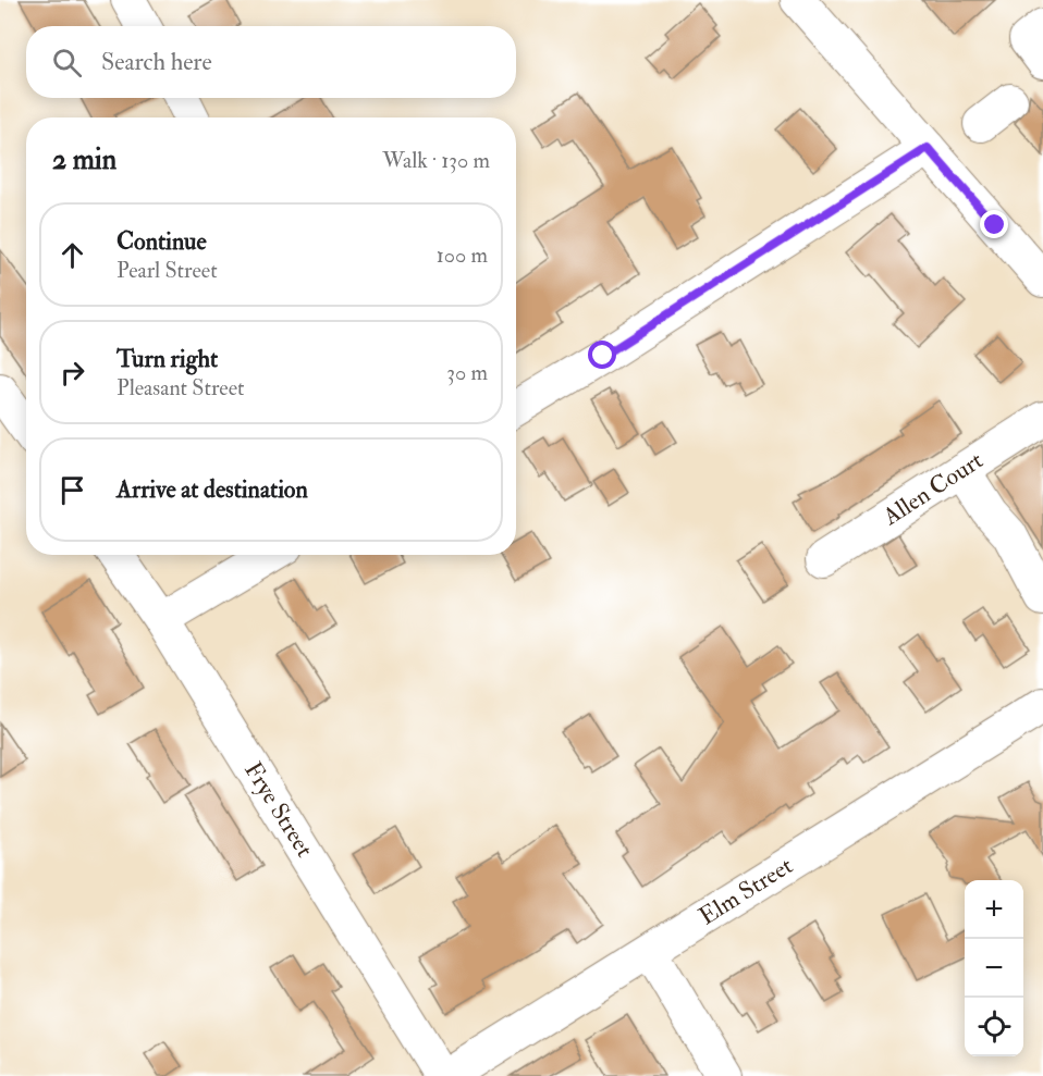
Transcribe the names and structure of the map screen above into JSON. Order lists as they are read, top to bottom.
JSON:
{
  "streets": {
    "street": ["Allen Court", "Frye Street", "Elm Street"]
  },
  "page": {
    "search": "Search here",
    "heading": ["2 min", "Walk · 130 m"],
    "list": [
      ["Continue", "Pearl Street", "100 m"],
      ["Turn right", "Pleasant Street", "30 m"],
      "Arrive at destination"
    ],
    "map_buttons": ["+", "−"]
  }
}
